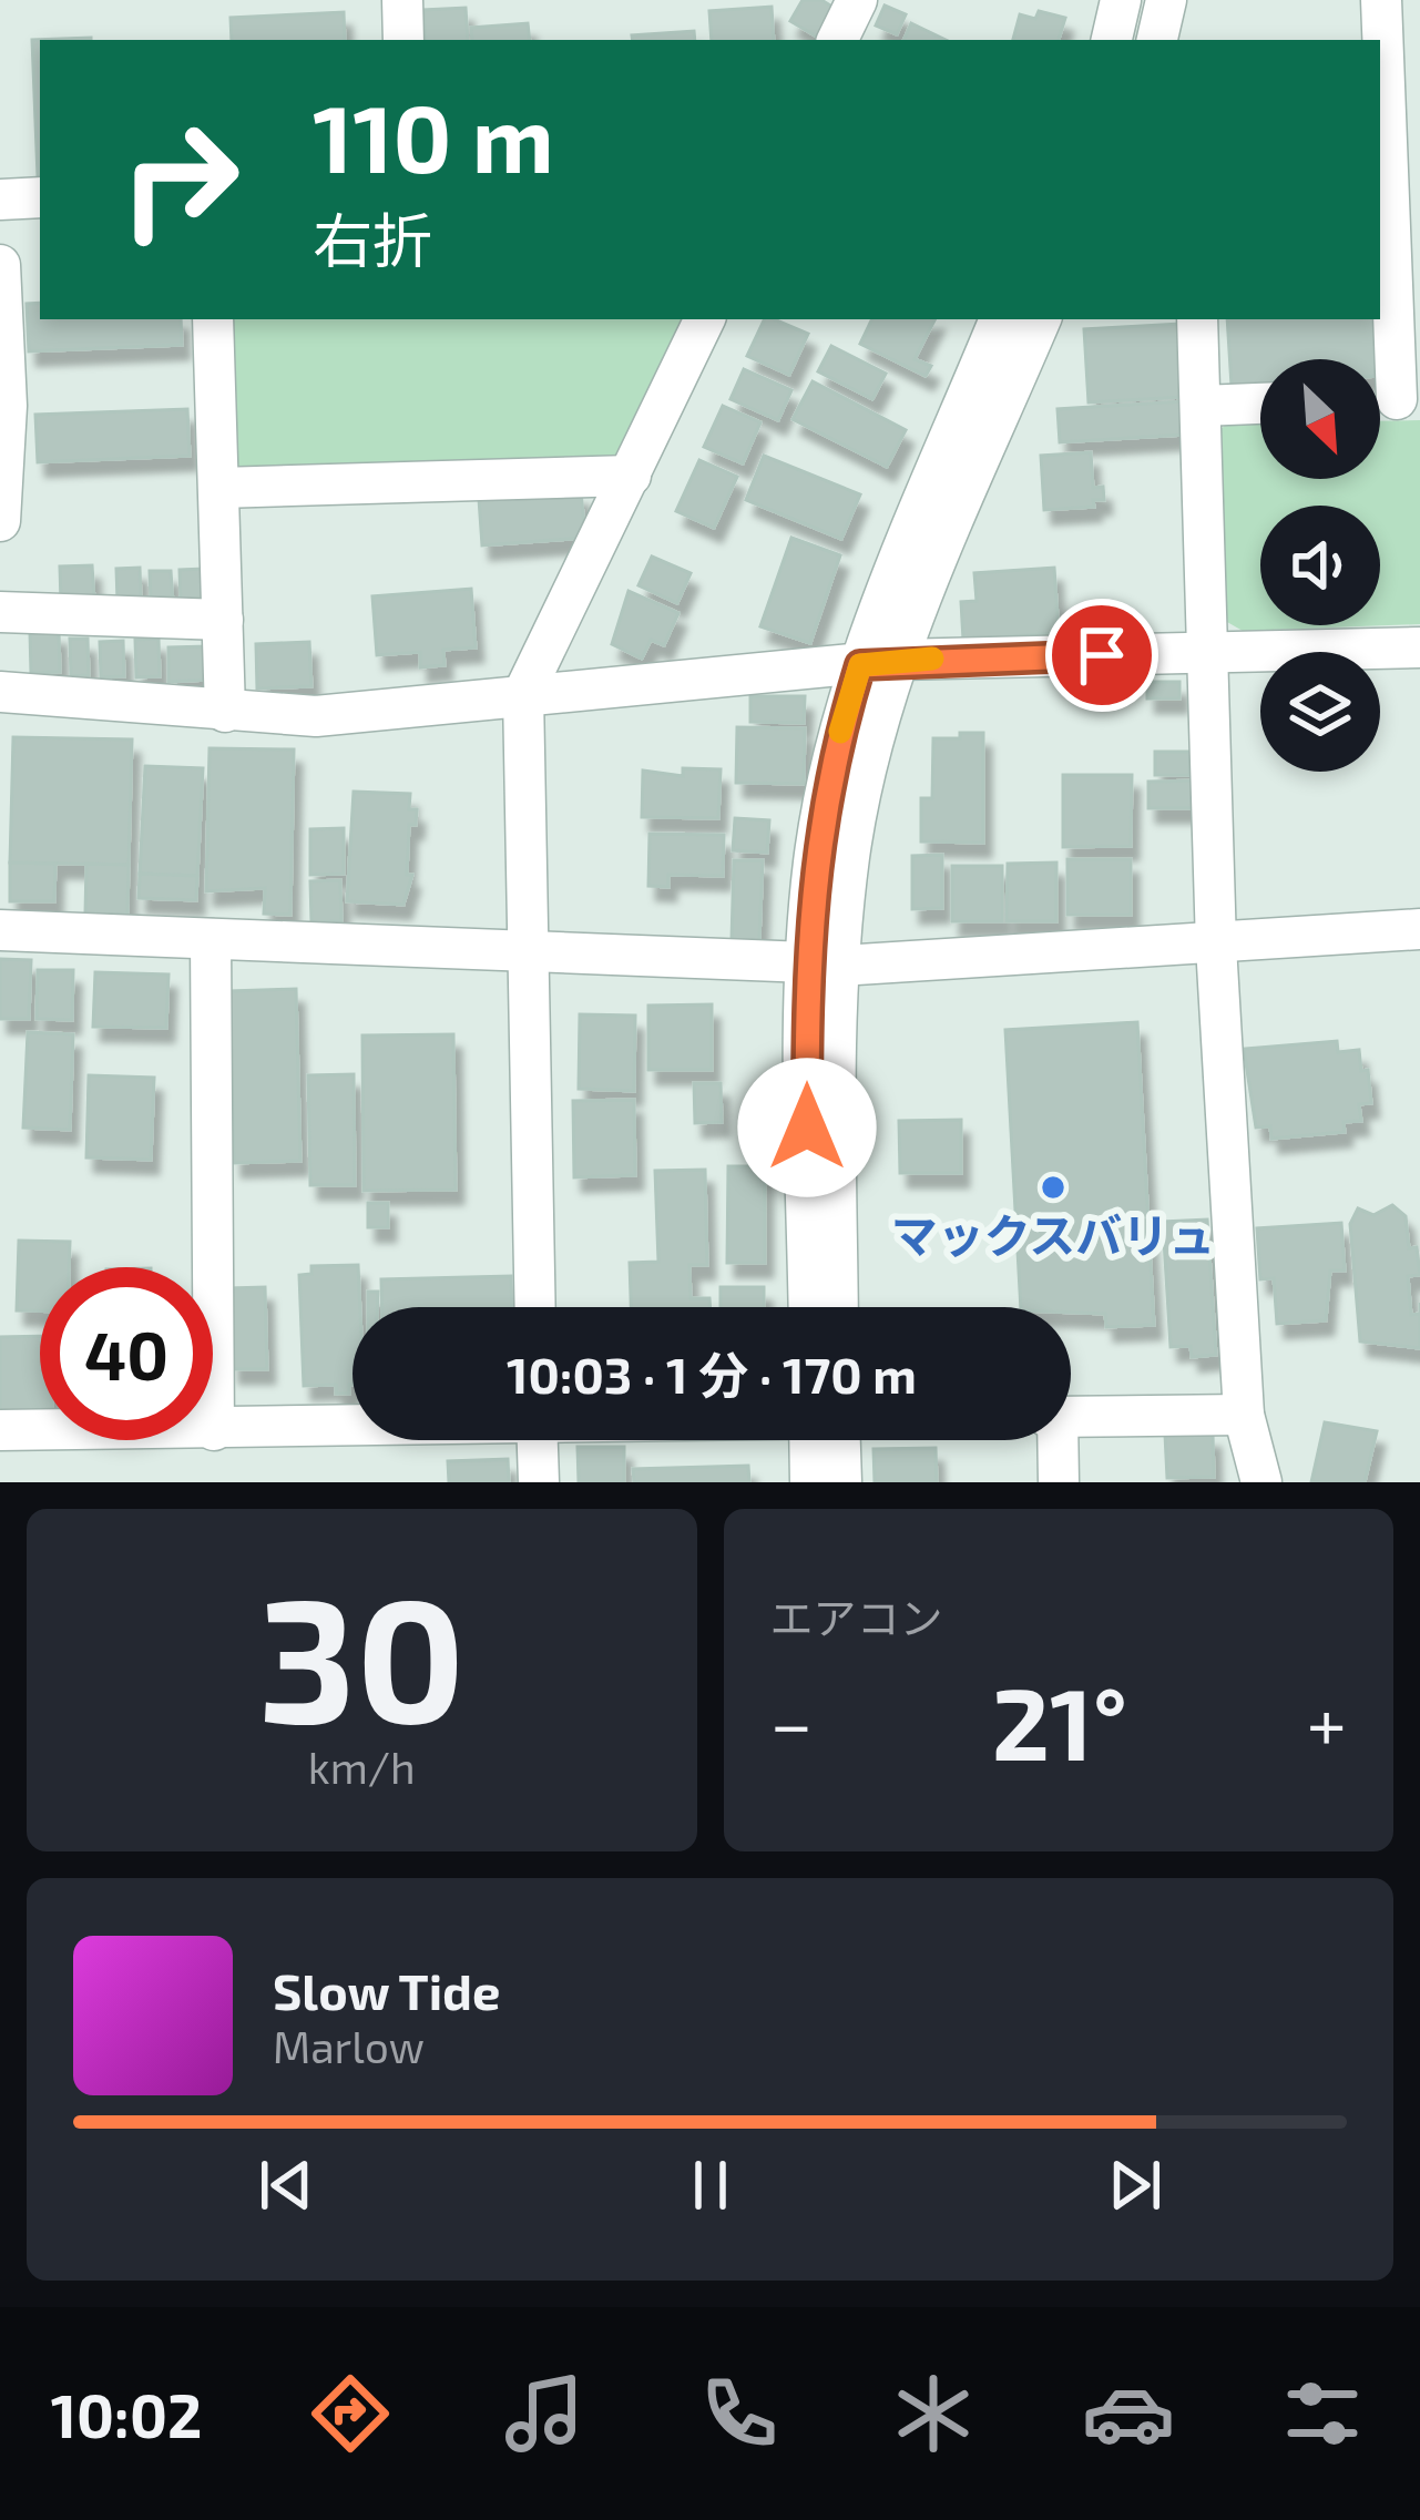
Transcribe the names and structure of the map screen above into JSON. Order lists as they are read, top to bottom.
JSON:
{
  "places": ["マックスバリュ"],
  "north": "bottom right",
  "page": {
    "turn": ["110 m", "右折"],
    "limit": "40",
    "trip": "10:03 · 1 分 · 170 m",
    "tile": [
      ["30", "km/h"],
      "エアコン"
    ],
    "heat": ["−", "21°", "+"],
    "song": ["Slow Tide", "Marlow"],
    "tabs": "10:02"
  }
}
